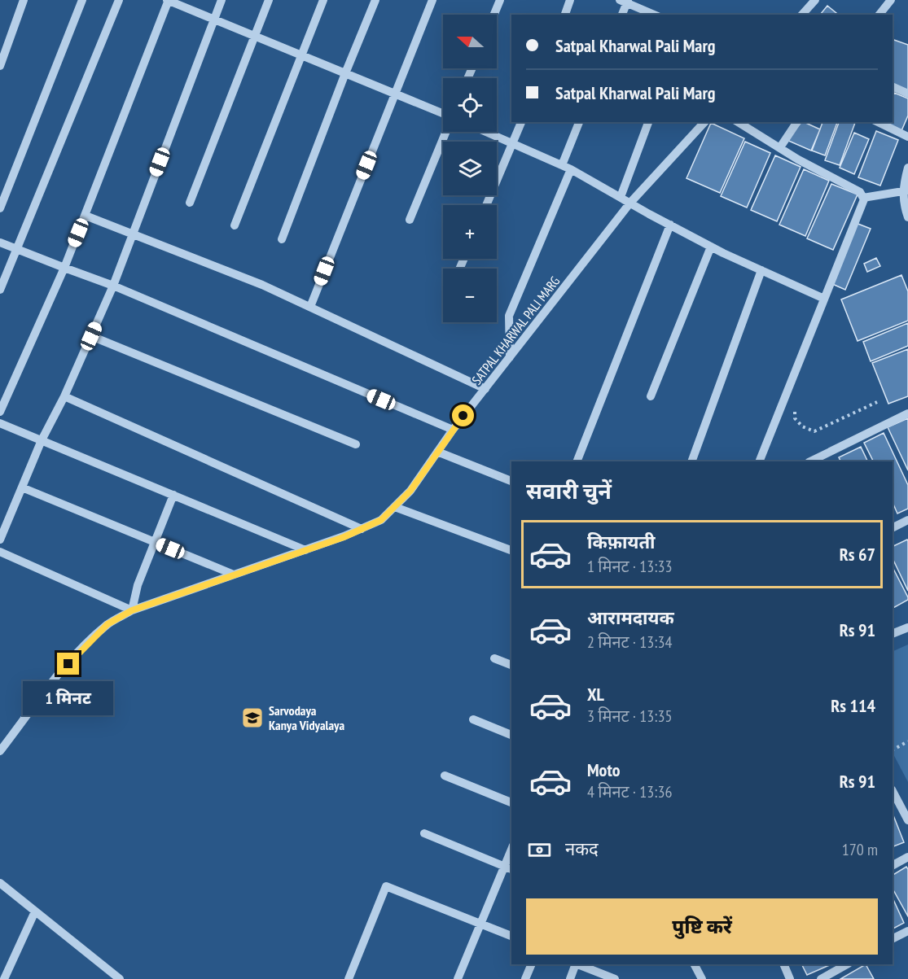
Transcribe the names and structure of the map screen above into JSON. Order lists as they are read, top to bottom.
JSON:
{
  "streets": {
    "street": ["SATPAL KHARWAL PALI MARG"]
  },
  "places": {
    "school or university": ["Sarvodaya Kanya Vidyalaya"]
  },
  "north": "left",
  "page": {
    "map_buttons": ["+", "−"],
    "banner": ["Satpal Kharwal Pali Marg", "Satpal Kharwal Pali Marg"],
    "heading": "सवारी चुनें",
    "list": [
      {
        "name": "किफ़ायती",
        "note": "1 मिनट · 13:33",
        "value": "Rs 67"
      },
      {
        "name": "आरामदायक",
        "note": "2 मिनट · 13:34",
        "value": "Rs 91"
      },
      {
        "name": "XL",
        "note": "3 मिनट · 13:35",
        "value": "Rs 114"
      },
      {
        "name": "Moto",
        "note": "4 मिनट · 13:36",
        "value": "Rs 91"
      }
    ],
    "bubble": "1 मिनट",
    "pay": ["नकद", "170 m"],
    "buttons": "पुष्टि करें"
  }
}
